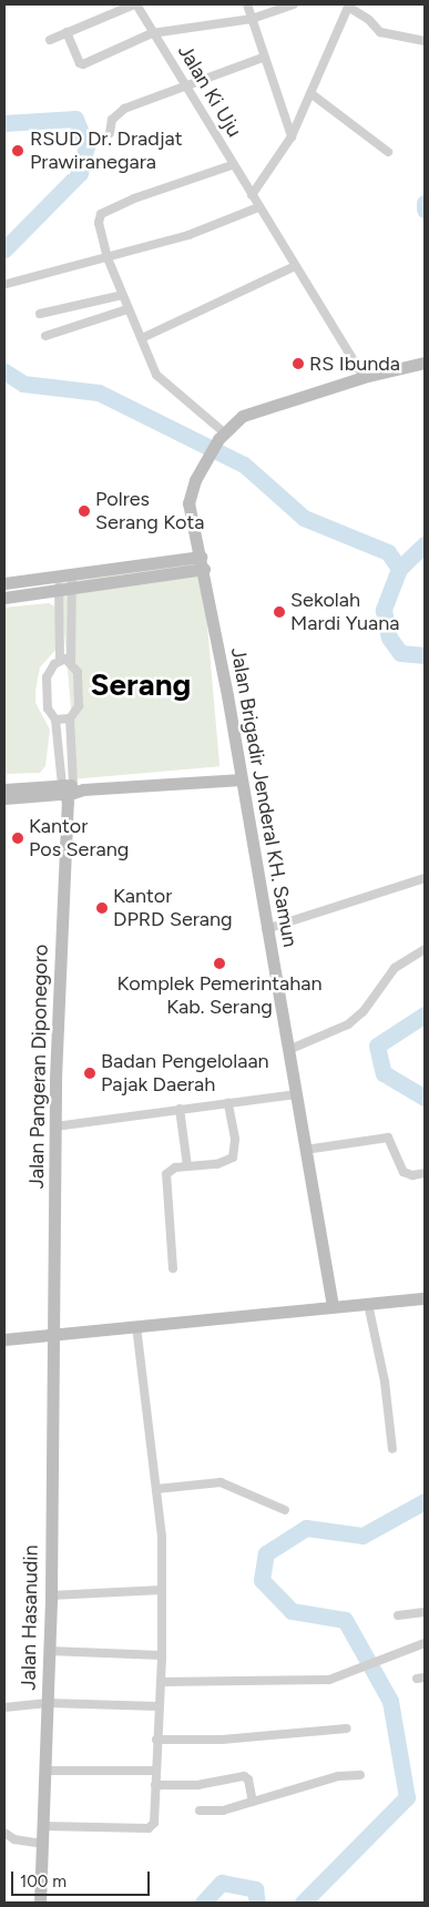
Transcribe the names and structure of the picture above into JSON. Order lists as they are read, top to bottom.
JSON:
{
  "streets": {
    "main road": ["Jalan Brigadir Jenderal KH. Samun", "Jalan Pangeran Diponegoro", "Jalan Hasanudin"],
    "street": ["Jalan Ki Uju"]
  },
  "crossings": [
    ["Jalan Pangeran Diponegoro", "Jalan Hasanudin"]
  ],
  "districts": ["Serang"],
  "places": [
    "RSUD Dr. Dradjat Prawiranegara",
    "RS Ibunda",
    "Polres Serang Kota",
    "Sekolah Mardi Yuana",
    "Kantor Pos Serang",
    "Kantor DPRD Serang",
    "Komplek Pemerintahan Kab. Serang",
    "Badan Pengelolaan Pajak Daerah"
  ],
  "scale_bar": "100 m"
}
